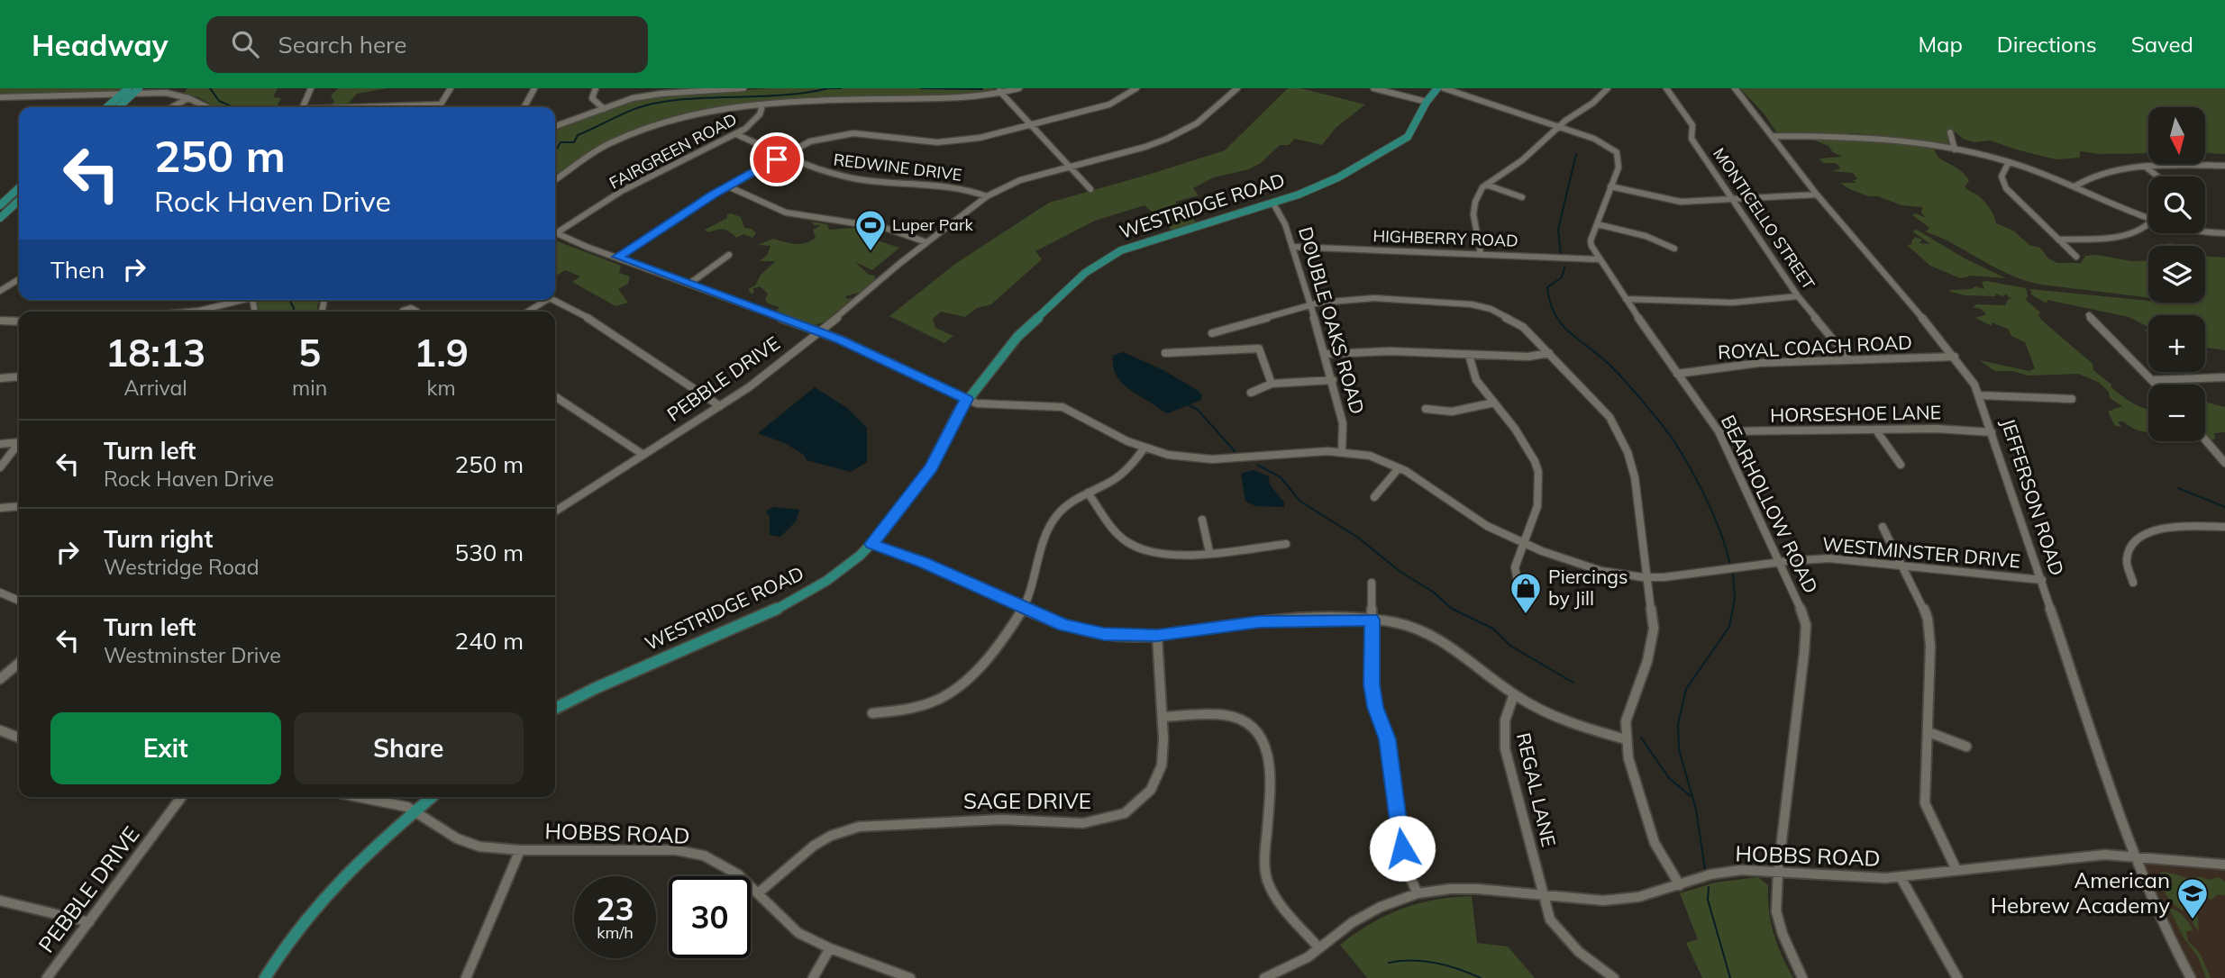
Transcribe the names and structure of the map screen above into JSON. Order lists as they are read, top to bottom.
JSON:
{
  "streets": {
    "main road": ["WESTRIDGE ROAD"],
    "street": [
      "FAIRGREEN ROAD",
      "REDWINE DRIVE",
      "MONTICELLO STREET",
      "HIGHBERRY ROAD",
      "DOUBLE OAKS ROAD",
      "ROYAL COACH ROAD",
      "PEBBLE DRIVE",
      "HORSESHOE LANE",
      "JEFFERSON ROAD",
      "BEARHOLLOW ROAD",
      "WESTMINSTER DRIVE",
      "REGAL LANE",
      "SAGE DRIVE",
      "HOBBS ROAD"
    ]
  },
  "crossings": [
    ["FAIRGREEN ROAD", "REDWINE DRIVE"],
    ["REDWINE DRIVE", "PEBBLE DRIVE"],
    ["WESTRIDGE ROAD", "DOUBLE OAKS ROAD"],
    ["WESTRIDGE ROAD", "WESTMINSTER DRIVE"],
    ["MONTICELLO STREET", "ROYAL COACH ROAD"],
    ["HIGHBERRY ROAD", "DOUBLE OAKS ROAD"],
    ["HIGHBERRY ROAD", "BEARHOLLOW ROAD"],
    ["DOUBLE OAKS ROAD", "WESTMINSTER DRIVE"],
    ["ROYAL COACH ROAD", "JEFFERSON ROAD"],
    ["ROYAL COACH ROAD", "BEARHOLLOW ROAD"],
    ["PEBBLE DRIVE", "WESTMINSTER DRIVE"],
    ["HORSESHOE LANE", "JEFFERSON ROAD"],
    ["HORSESHOE LANE", "BEARHOLLOW ROAD"],
    ["JEFFERSON ROAD", "WESTMINSTER DRIVE"],
    ["JEFFERSON ROAD", "HOBBS ROAD"],
    ["BEARHOLLOW ROAD", "WESTMINSTER DRIVE"],
    ["BEARHOLLOW ROAD", "HOBBS ROAD"],
    ["REGAL LANE", "HOBBS ROAD"],
    ["SAGE DRIVE", "HOBBS ROAD"]
  ],
  "places": {
    "sports": ["Luper Park"],
    "shop": ["Piercings by Jill"],
    "school or university": ["American Hebrew Academy"]
  },
  "north": "bottom",
  "page": {
    "header": "Headway",
    "search": "Search here",
    "nav": ["Map", "Directions", "Saved"],
    "map_buttons": ["+", "−"],
    "turn": ["250 m", "Rock Haven Drive"],
    "then": "Then",
    "eta": [
      "18:13",
      "Arrival",
      "5",
      "min",
      "1.9",
      "km"
    ],
    "list": [
      {
        "name": "Turn left",
        "note": "Rock Haven Drive",
        "value": "250 m"
      },
      {
        "name": "Turn right",
        "note": "Westridge Road",
        "value": "530 m"
      },
      {
        "name": "Turn left",
        "note": "Westminster Drive",
        "value": "240 m"
      }
    ],
    "buttons": ["Exit", "Share"],
    "speed": "23 km/h",
    "limit": "30"
  }
}
